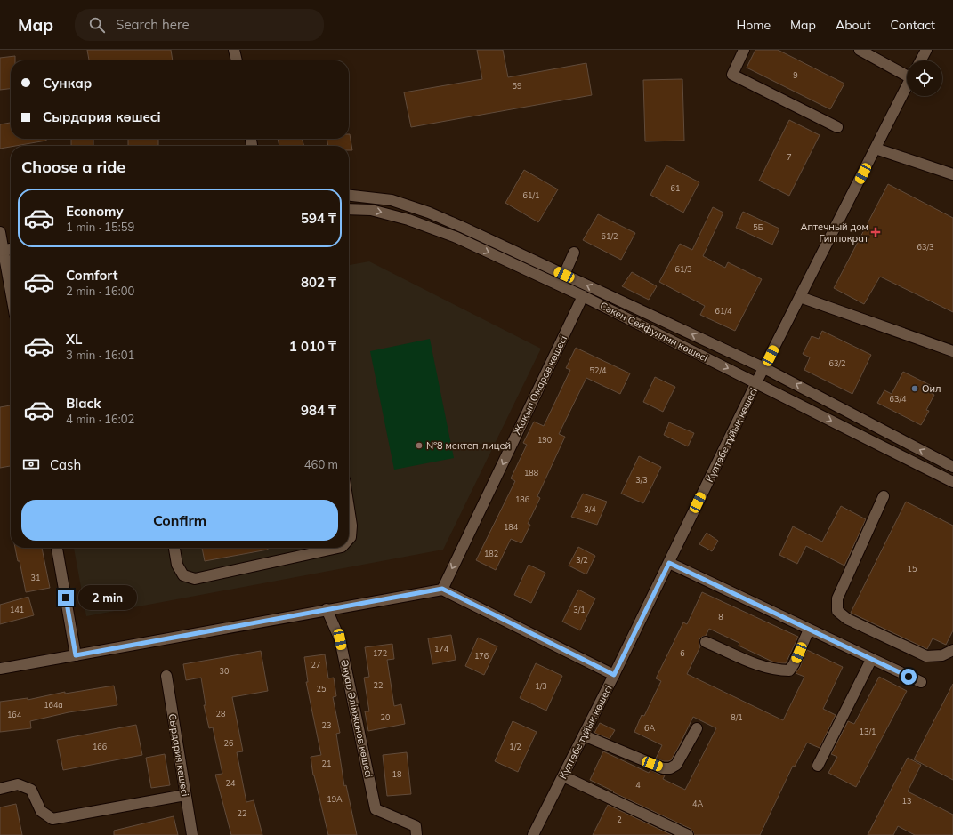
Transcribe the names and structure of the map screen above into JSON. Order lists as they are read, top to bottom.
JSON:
{
  "streets": {
    "street": [
      "Сәкен Сейфуллин көшесі",
      "Жақып Омаров көшесі",
      "Күлтөбе тұйық көшесі",
      "Әнуар Әлімжанов көшесі",
      "Сырдария көшесі"
    ]
  },
  "crossings": [
    ["Сәкен Сейфуллин көшесі", "Жақып Омаров көшесі"],
    ["Сәкен Сейфуллин көшесі", "Күлтөбе тұйық көшесі"]
  ],
  "one_way": ["Жақып Омаров көшесі"],
  "places": {
    "health": ["Аптечный дом Гиппократ"],
    "other": ["Оил", "№8 мектеп-лицей"]
  },
  "house_numbers": [
    "9",
    "59",
    "7",
    "61",
    "61/1",
    "5Б",
    "61/2",
    "63/3",
    "61/3",
    "61/4",
    "63/2",
    "52/4",
    "63/4",
    "190",
    "188",
    "3/3",
    "186",
    "3/4",
    "184",
    "182",
    "3/2",
    "15",
    "31",
    "141",
    "3/1",
    "8",
    "174",
    "172",
    "6",
    "176",
    "27",
    "30",
    "22",
    "1/3",
    "25",
    "164а",
    "28",
    "164",
    "20",
    "8/1",
    "23",
    "6А",
    "13/1",
    "26",
    "166",
    "1/2",
    "21",
    "18",
    "24",
    "4",
    "19А",
    "13",
    "4А",
    "22",
    "2"
  ],
  "page": {
    "header": "Map",
    "search": "Search here",
    "nav": [
      "Home",
      "Map",
      "About",
      "Contact"
    ],
    "banner": ["Сункар", "Сырдария көшесі"],
    "heading": "Choose a ride",
    "list": [
      {
        "name": "Economy",
        "note": "1 min · 15:59",
        "value": "594 ₸"
      },
      {
        "name": "Comfort",
        "note": "2 min · 16:00",
        "value": "802 ₸"
      },
      {
        "name": "XL",
        "note": "3 min · 16:01",
        "value": "1 010 ₸"
      },
      {
        "name": "Black",
        "note": "4 min · 16:02",
        "value": "984 ₸"
      }
    ],
    "pay": ["Cash", "460 m"],
    "buttons": "Confirm",
    "bubble": "2 min"
  }
}
